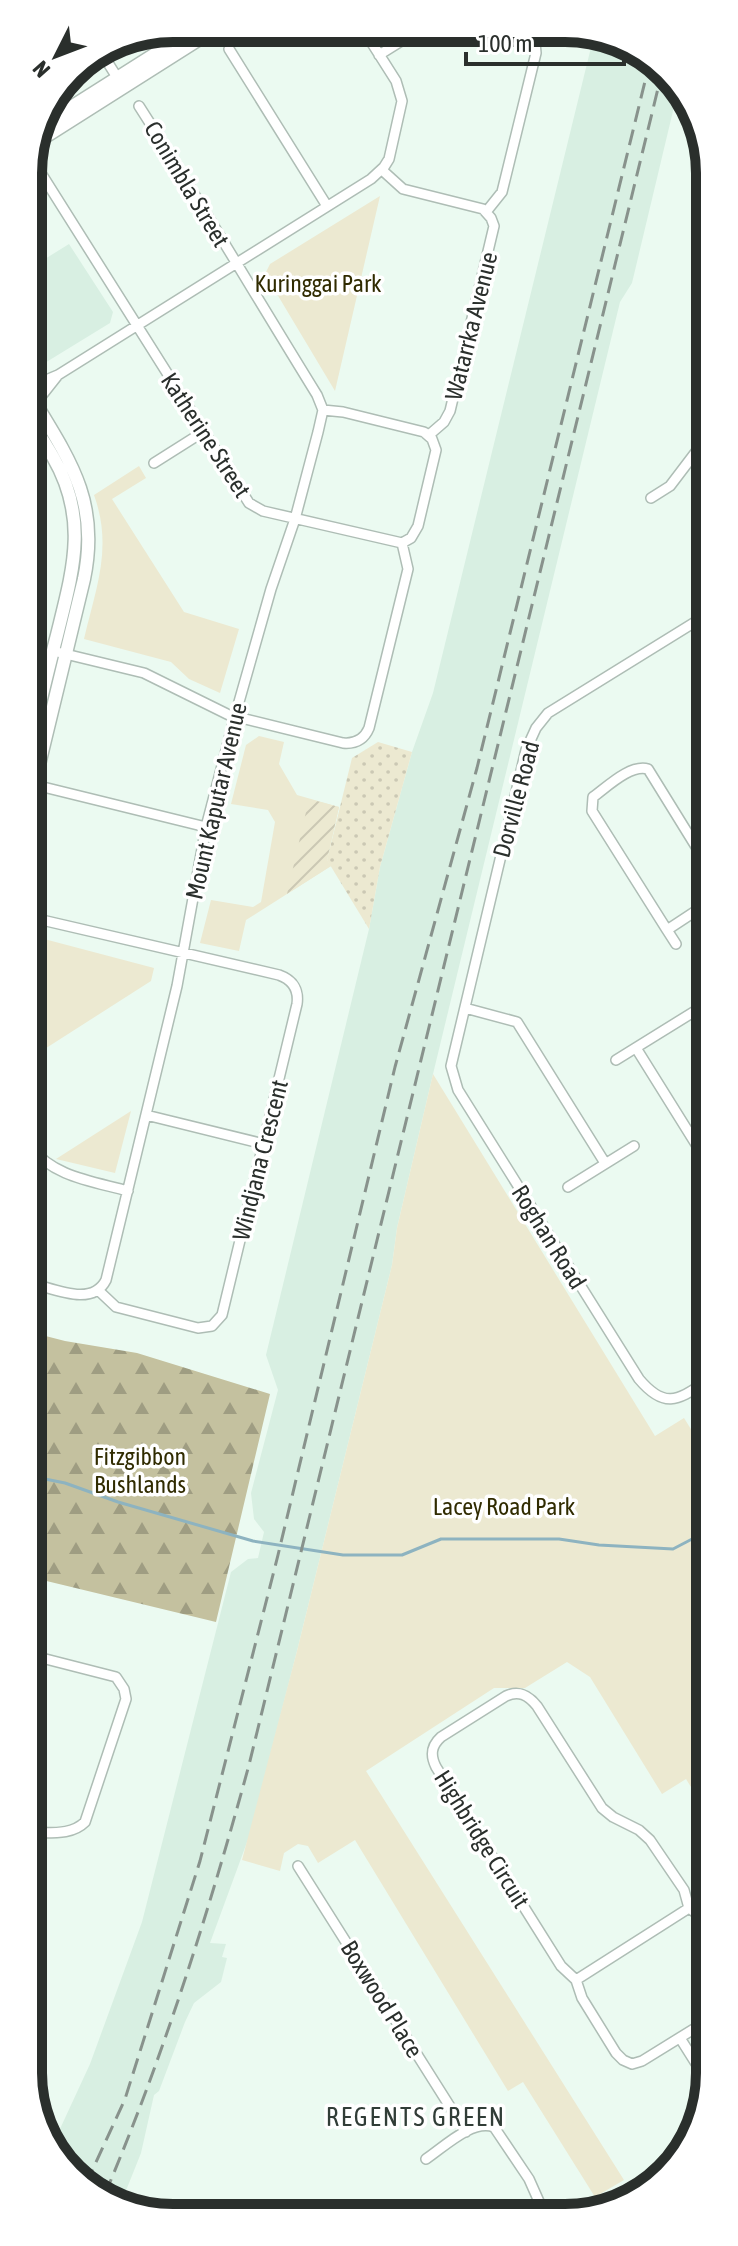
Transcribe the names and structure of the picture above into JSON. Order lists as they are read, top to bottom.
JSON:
{
  "streets": {
    "street": [
      "Conimbla Street",
      "Watarrka Avenue",
      "Katherine Street",
      "Dorville Road",
      "Mount Kaputar Avenue",
      "Windjana Crescent",
      "Roghan Road",
      "Highbridge Circuit",
      "Boxwood Place"
    ]
  },
  "crossings": [
    ["Katherine Street", "Mount Kaputar Avenue"],
    ["Dorville Road", "Roghan Road"],
    ["Mount Kaputar Avenue", "Windjana Crescent"]
  ],
  "districts": ["REGENTS GREEN"],
  "parks": ["Kuringgai Park", "Fitzgibbon Bushlands", "Lacey Road Park"],
  "scale_bar": "100 m",
  "north": "bottom left"
}
